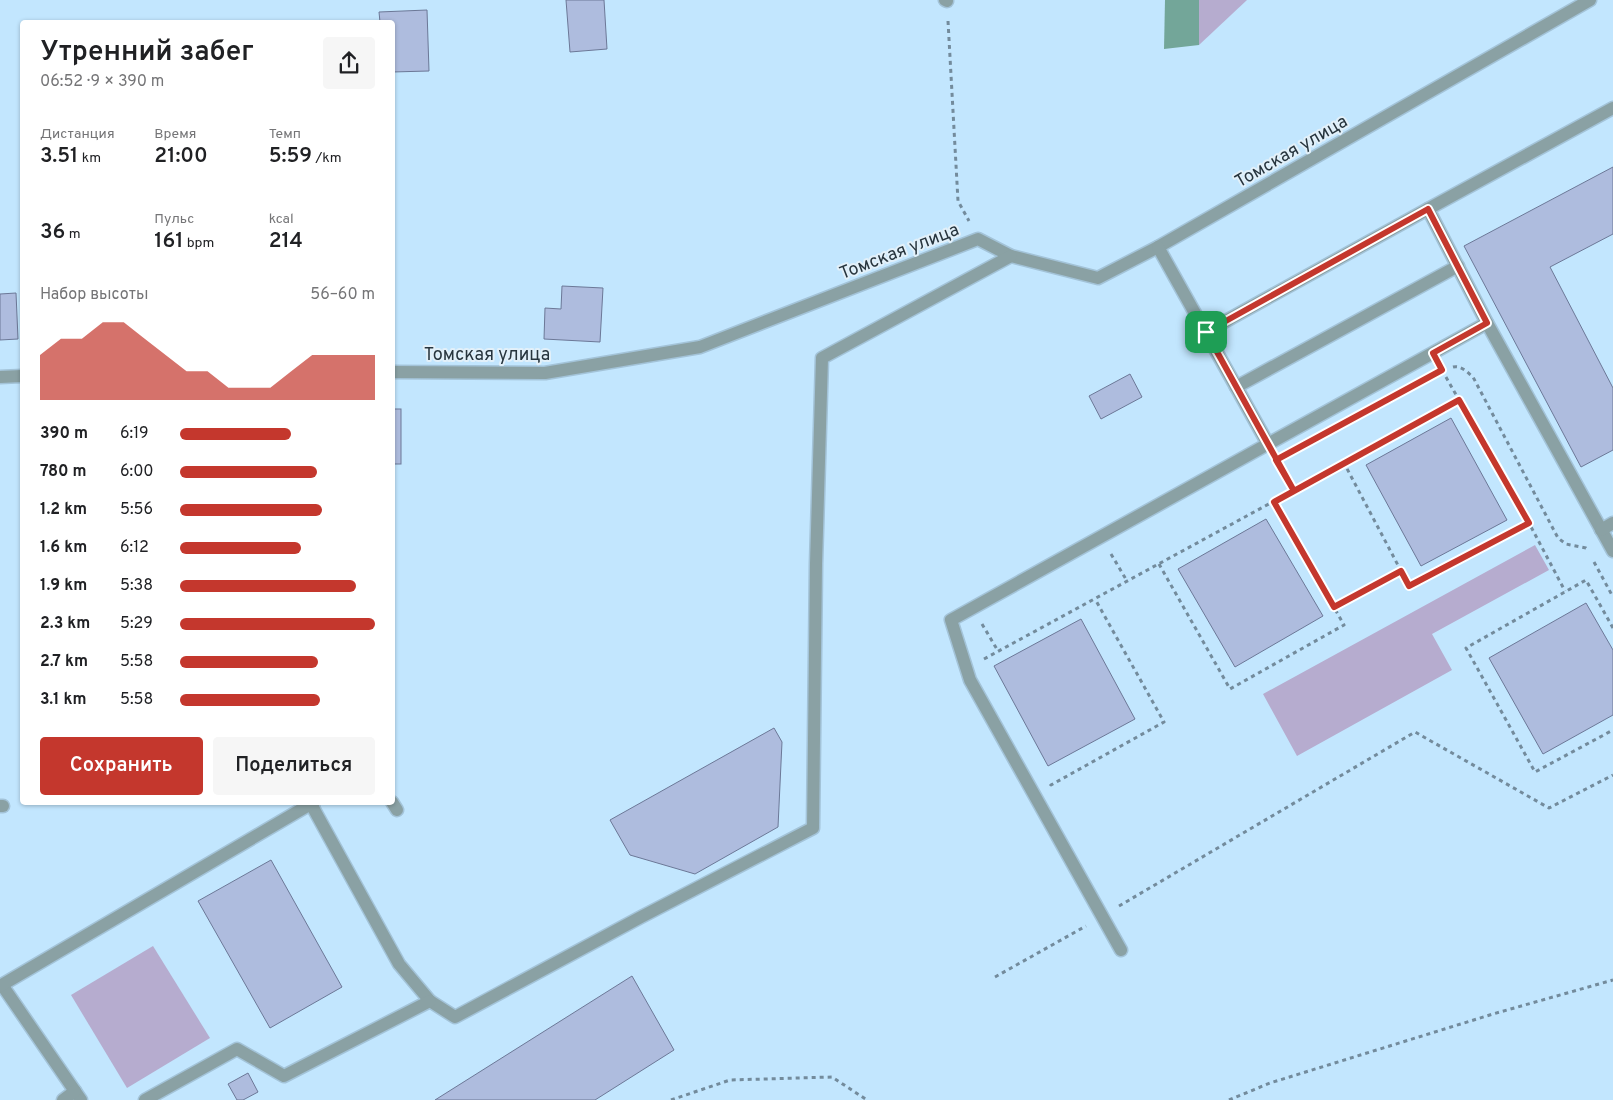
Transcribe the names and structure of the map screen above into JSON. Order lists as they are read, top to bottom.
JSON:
{
  "streets": {
    "street": ["Томская улица"]
  },
  "page": {
    "heading": ["Утренний забег", "06:52 · 9 × 390 m"],
    "stats": [
      ["Дистанция", "3.51 km"],
      ["Время", "21:00"],
      ["Темп", "5:59 /km"],
      ["36 m"],
      ["Пульс", "161 bpm"],
      ["kcal", "214"]
    ],
    "chart": ["Набор высоты", "56–60 m"],
    "list": [
      {
        "name": "390 m",
        "note": "6:19"
      },
      {
        "name": "780 m",
        "note": "6:00"
      },
      {
        "name": "1.2 km",
        "note": "5:56"
      },
      {
        "name": "1.6 km",
        "note": "6:12"
      },
      {
        "name": "1.9 km",
        "note": "5:38"
      },
      {
        "name": "2.3 km",
        "note": "5:29"
      },
      {
        "name": "2.7 km",
        "note": "5:58"
      },
      {
        "name": "3.1 km",
        "note": "5:58"
      }
    ],
    "buttons": ["Сохранить", "Поделиться"]
  }
}
